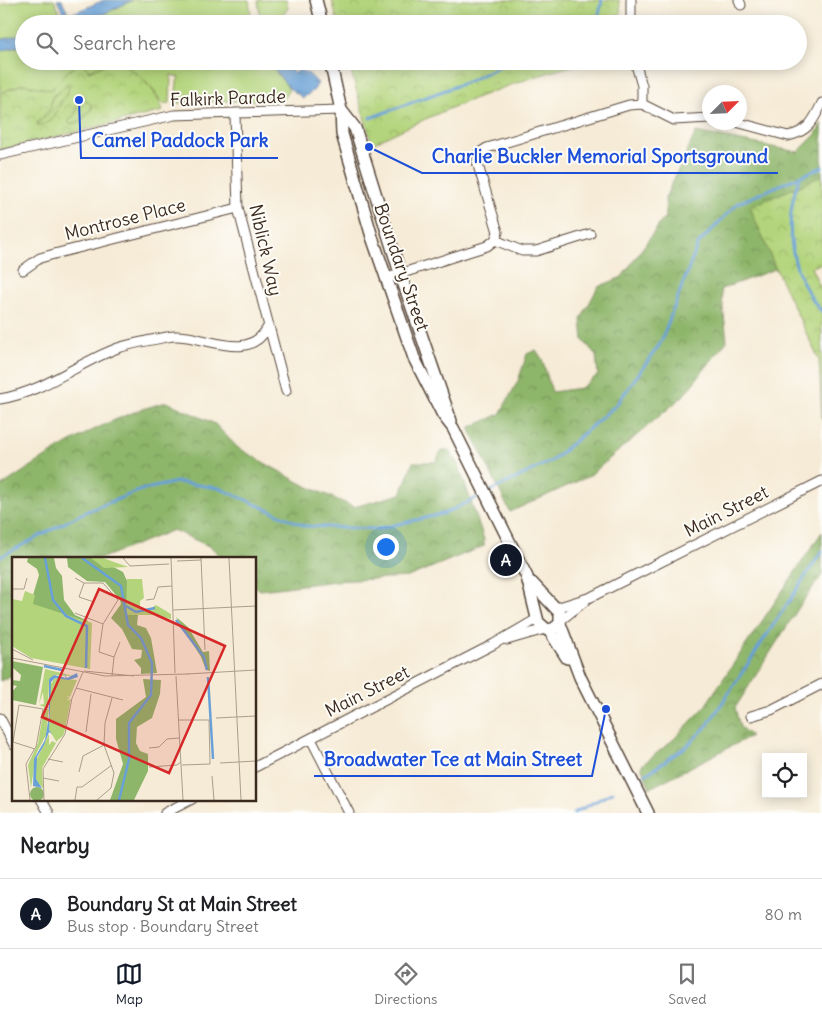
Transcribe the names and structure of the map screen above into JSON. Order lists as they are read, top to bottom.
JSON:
{
  "streets": {
    "street": [
      "Falkirk Parade",
      "Montrose Place",
      "Niblick Way",
      "Boundary Street",
      "Main Street"
    ]
  },
  "crossings": [
    ["Falkirk Parade", "Niblick Way"],
    ["Falkirk Parade", "Boundary Street"],
    ["Montrose Place", "Niblick Way"],
    ["Boundary Street", "Main Street"]
  ],
  "places": ["Camel Paddock Park", "Charlie Buckler Memorial Sportsground", "Broadwater Tce at Main Street"],
  "north": "top right",
  "page": {
    "search": "Search here",
    "pins": "A",
    "heading": "Nearby",
    "list": [
      {
        "mark": "A",
        "name": "Boundary St at Main Street",
        "note": "Bus stop · Boundary Street",
        "value": "80 m"
      }
    ],
    "nav": ["Map", "Directions", "Saved"]
  }
}
